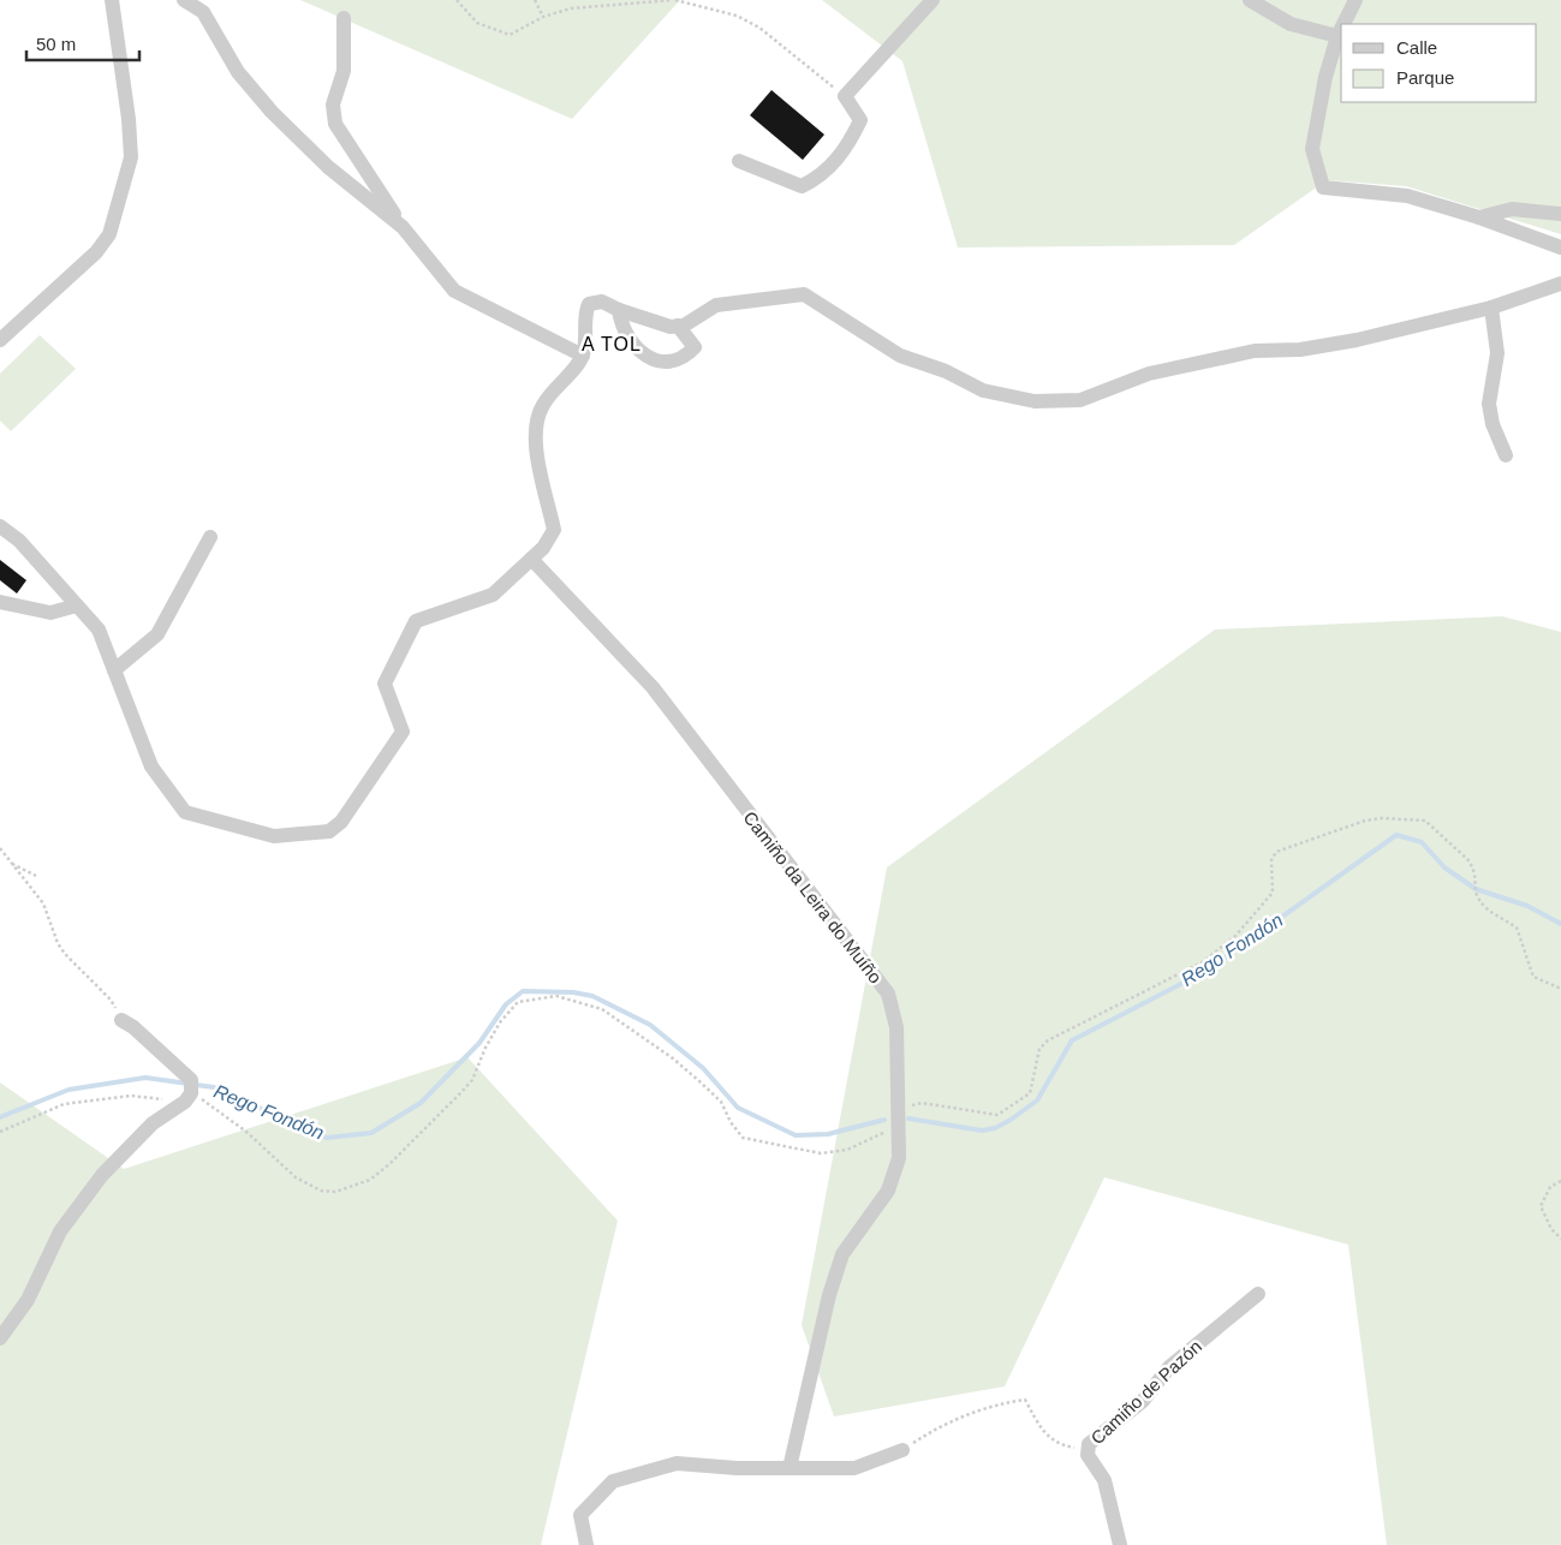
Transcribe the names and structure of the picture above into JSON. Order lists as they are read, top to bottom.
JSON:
{
  "streets": {
    "street": ["Camiño da Leira do Muíño", "Camiño de Pazón"]
  },
  "districts": ["A TOL"],
  "water": ["Rego Fondón"],
  "legend": ["Calle", "Parque"],
  "scale_bar": "50 m"
}
